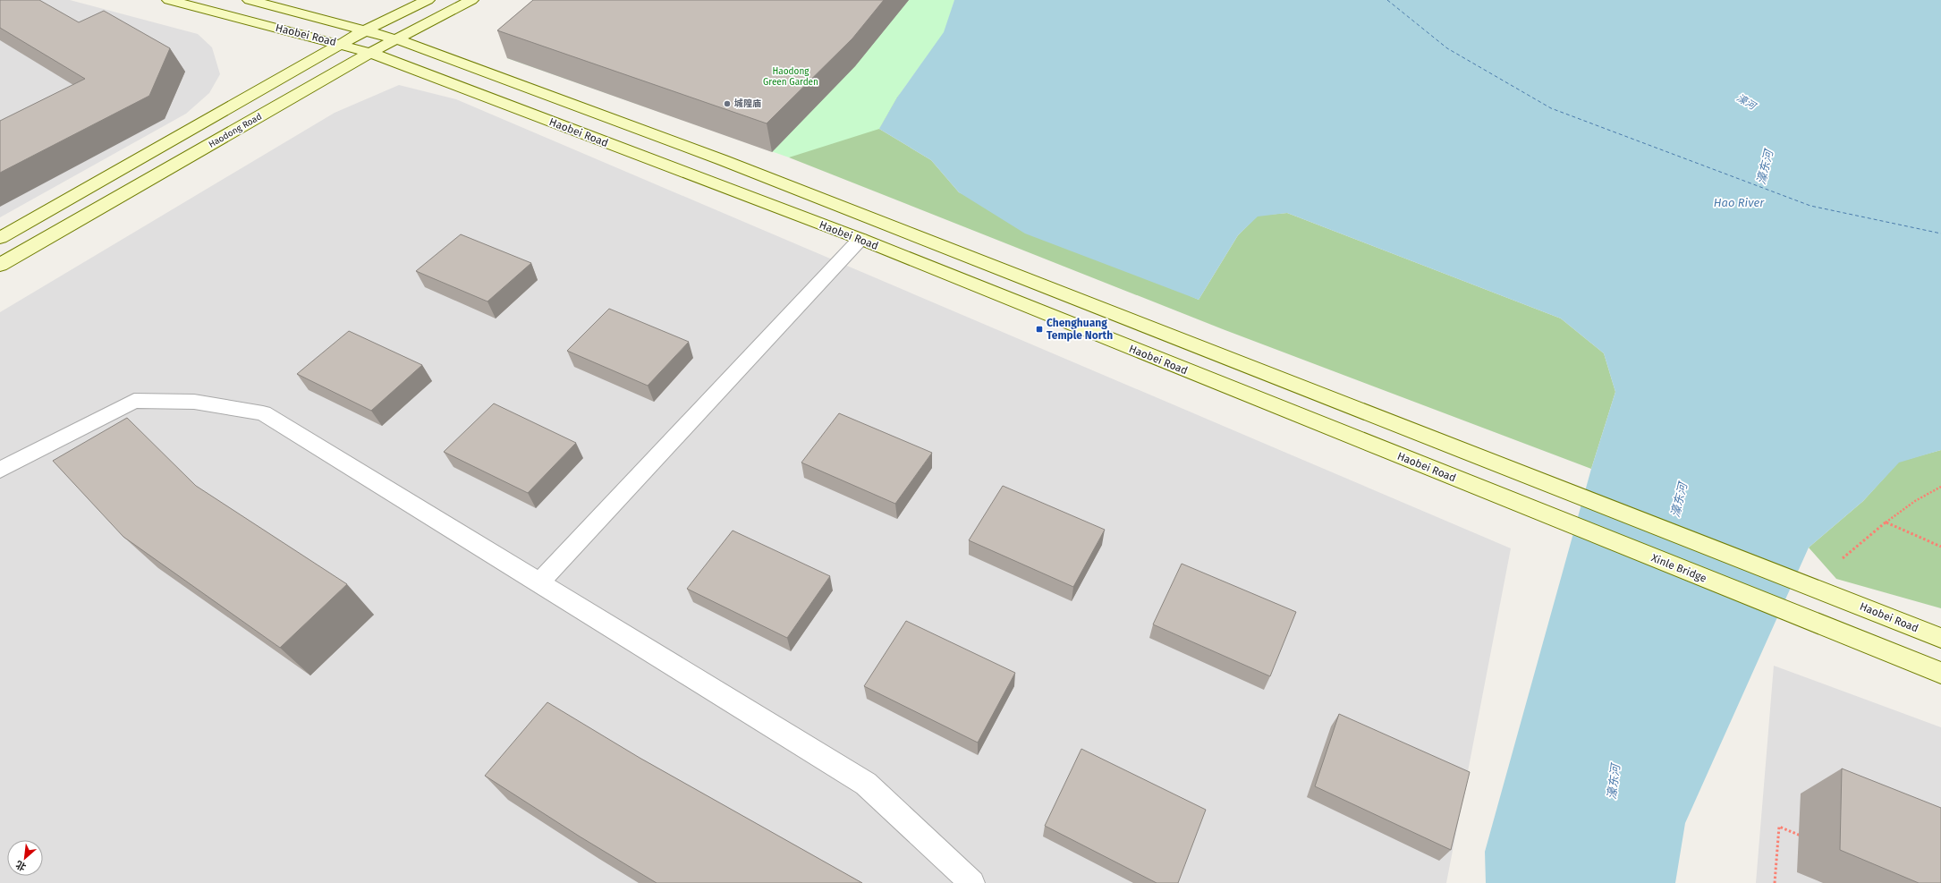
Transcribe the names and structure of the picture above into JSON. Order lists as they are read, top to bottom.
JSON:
{
  "streets": {
    "street": ["Haobei Road", "Haodong Road", "Xinle Bridge"]
  },
  "crossings": [
    ["Haobei Road", "Haodong Road"],
    ["Haobei Road", "Xinle Bridge"]
  ],
  "water": ["濠河", "濠东河", "Hao River"],
  "parks": ["Haodong Green Garden"],
  "places": {
    "other": ["城隍庙"],
    "transit": ["Chenghuang Temple North"]
  },
  "north": "bottom left"
}
